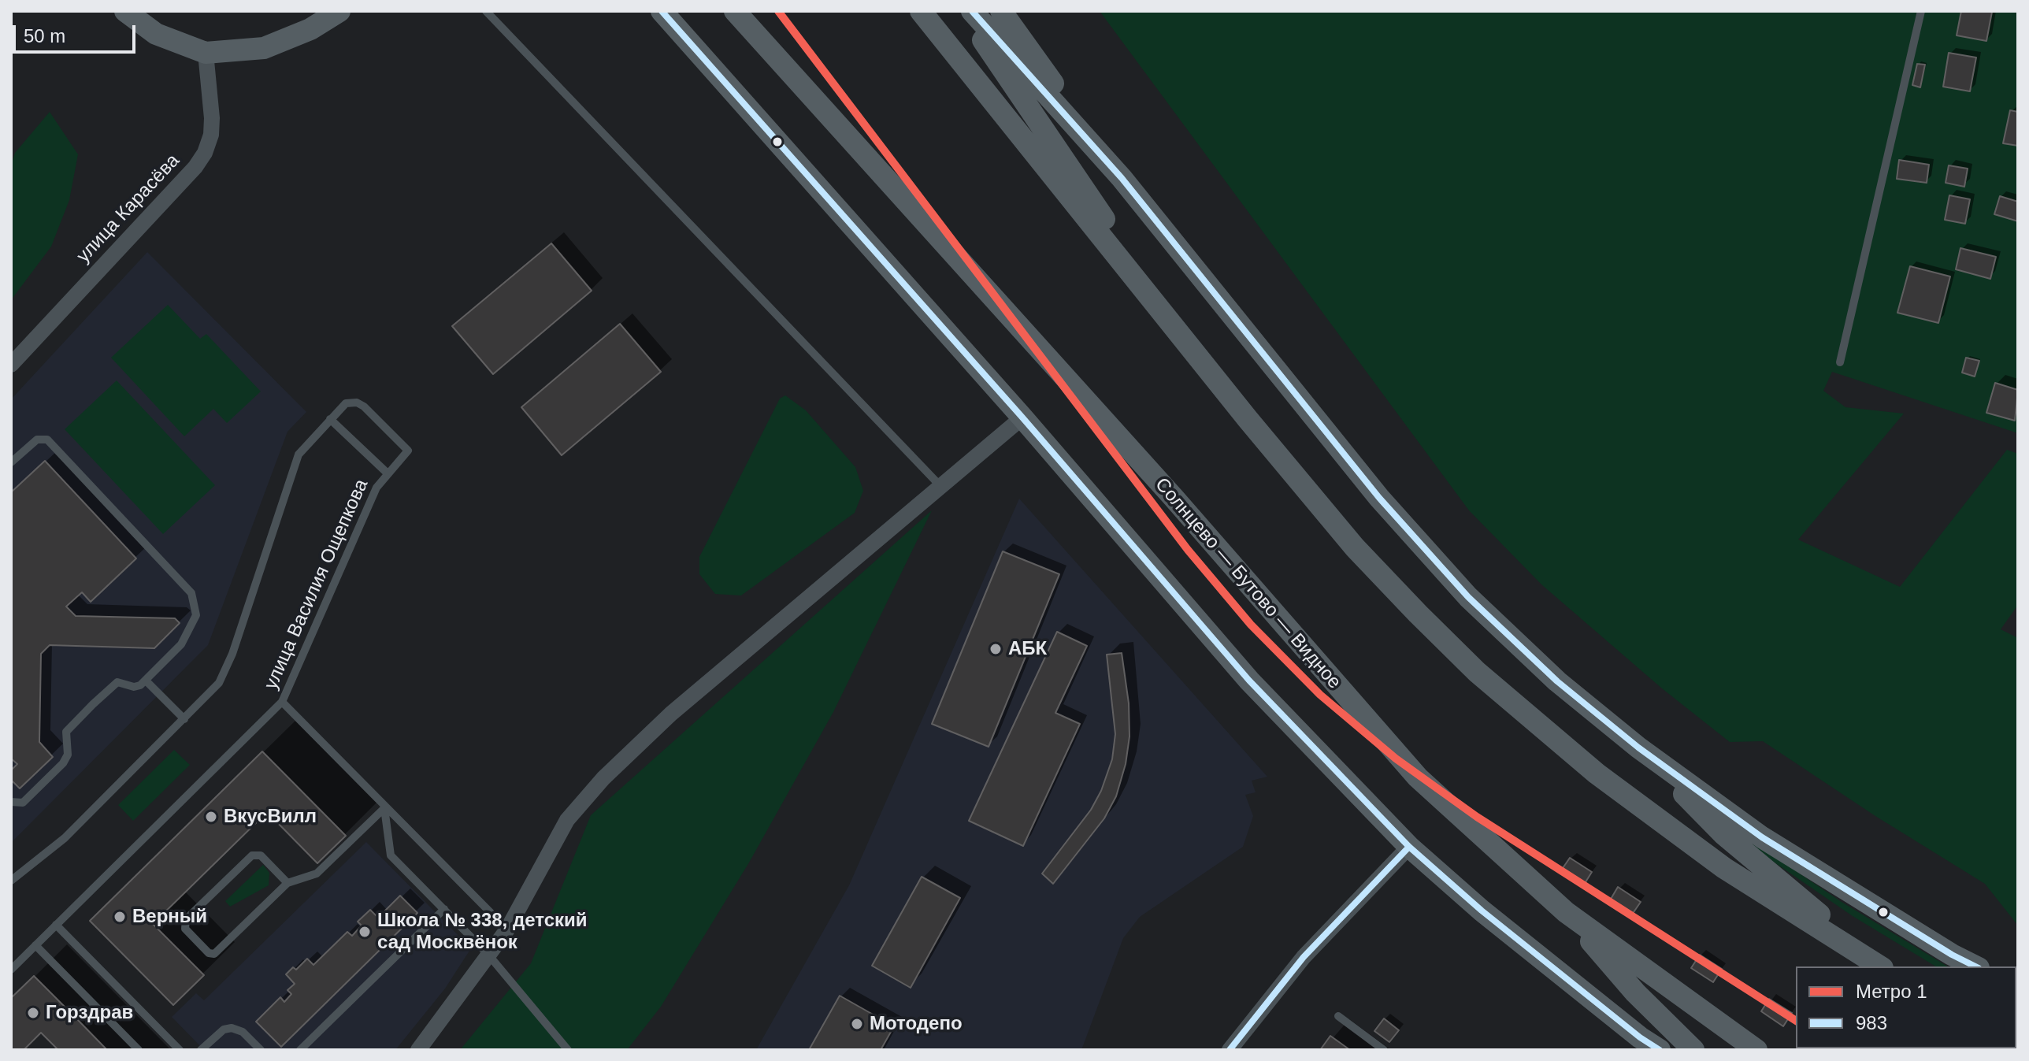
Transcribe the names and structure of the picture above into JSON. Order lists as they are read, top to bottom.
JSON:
{
  "streets": {
    "main road": ["Солнцево — Бутово — Видное"],
    "street": ["улица Карасёва"],
    "lane": ["улица Василия Ощепкова"]
  },
  "places": [
    "АБК",
    "ВкусВилл",
    "Верный",
    "Школа № 338, детский сад Москвёнок",
    "Горздрав",
    "Мотодепо"
  ],
  "lines": ["metro line 1", "transit line 983"],
  "legend": ["Метро 1", "983"],
  "scale_bar": "50 m"
}
